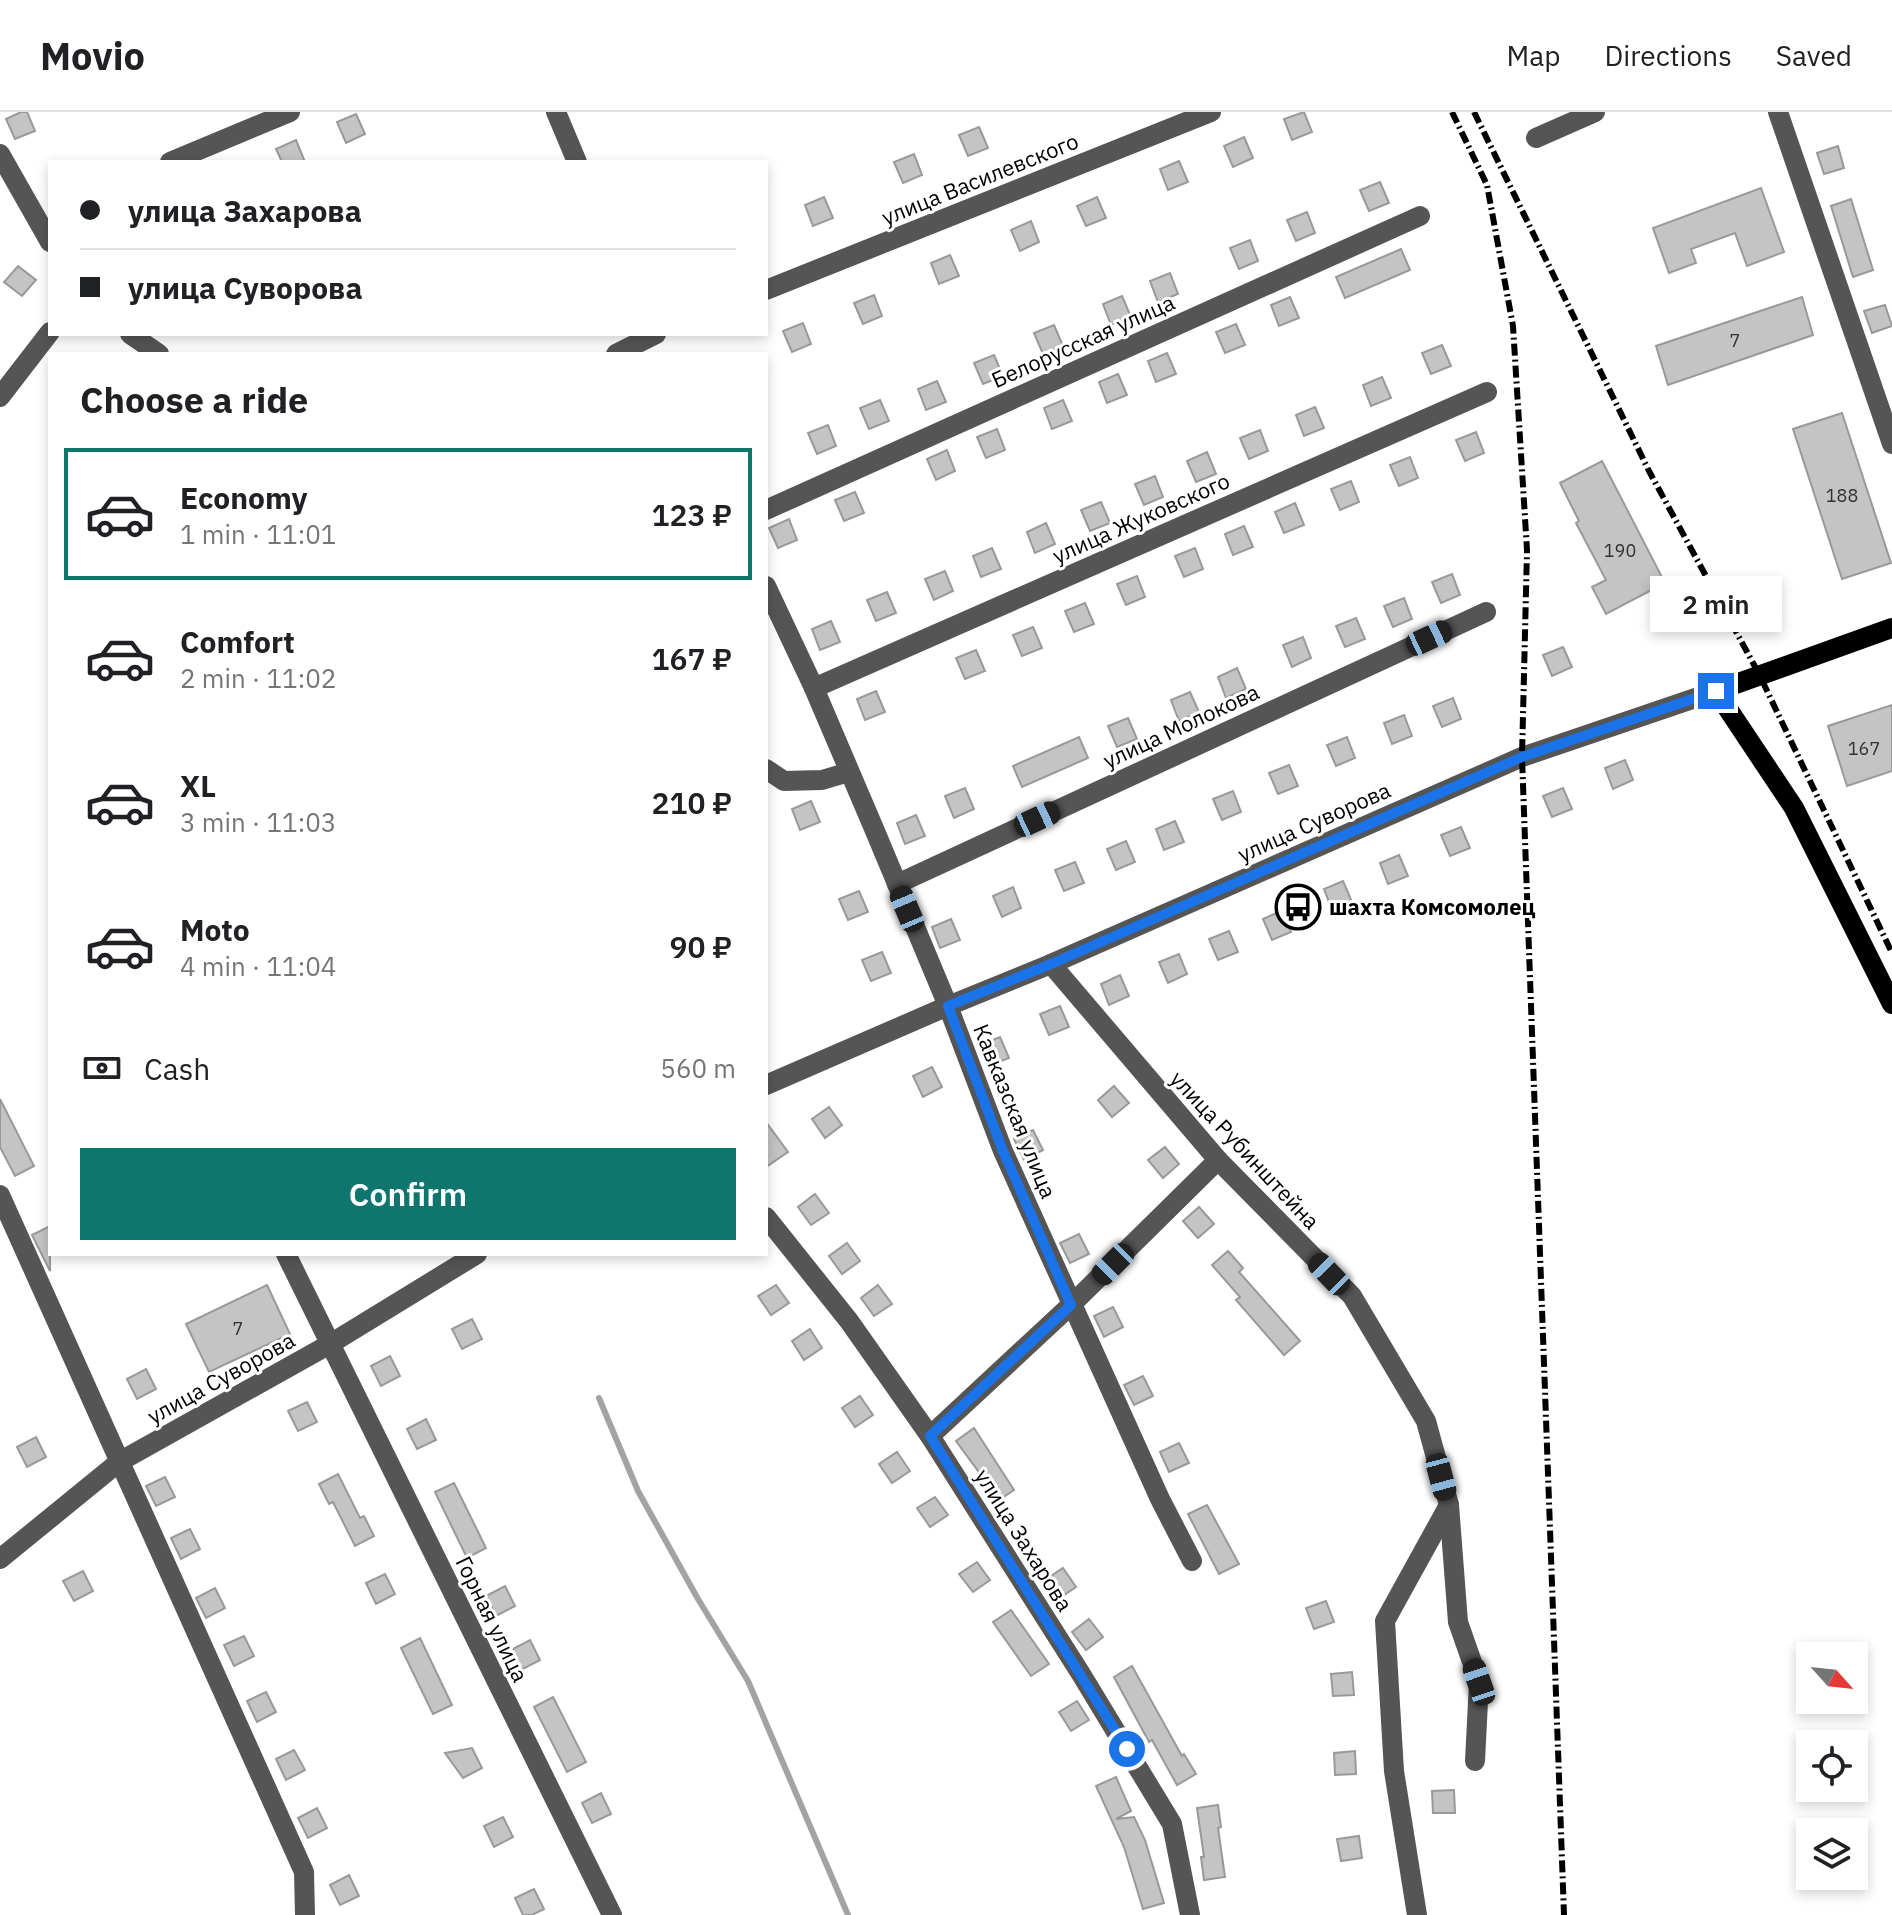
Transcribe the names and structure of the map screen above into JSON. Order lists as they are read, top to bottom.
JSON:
{
  "streets": {
    "main road": ["улица Суворова"],
    "street": [
      "улица Василевского",
      "Белорусская улица",
      "улица Жуковского",
      "улица Молокова",
      "Кавказская улица",
      "улица Рубинштейна",
      "улица Захарова",
      "Горная улица"
    ]
  },
  "crossings": [
    ["улица Жуковского", "Кавказская улица"],
    ["улица Молокова", "Кавказская улица"],
    ["улица Суворова", "Кавказская улица"],
    ["улица Суворова", "улица Рубинштейна"],
    ["улица Суворова", "Горная улица"]
  ],
  "places": {
    "bus stop": ["шахта Комсомолец"]
  },
  "house_numbers": [
    "7",
    "188",
    "190",
    "167",
    "7"
  ],
  "north": "bottom right",
  "page": {
    "header": "Movio",
    "nav": ["Map", "Directions", "Saved"],
    "banner": ["улица Захарова", "улица Суворова"],
    "heading": "Choose a ride",
    "list": [
      {
        "name": "Economy",
        "note": "1 min · 11:01",
        "value": "123 ₽"
      },
      {
        "name": "Comfort",
        "note": "2 min · 11:02",
        "value": "167 ₽"
      },
      {
        "name": "XL",
        "note": "3 min · 11:03",
        "value": "210 ₽"
      },
      {
        "name": "Moto",
        "note": "4 min · 11:04",
        "value": "90 ₽"
      }
    ],
    "bubble": "2 min",
    "pay": ["Cash", "560 m"],
    "buttons": "Confirm"
  }
}
